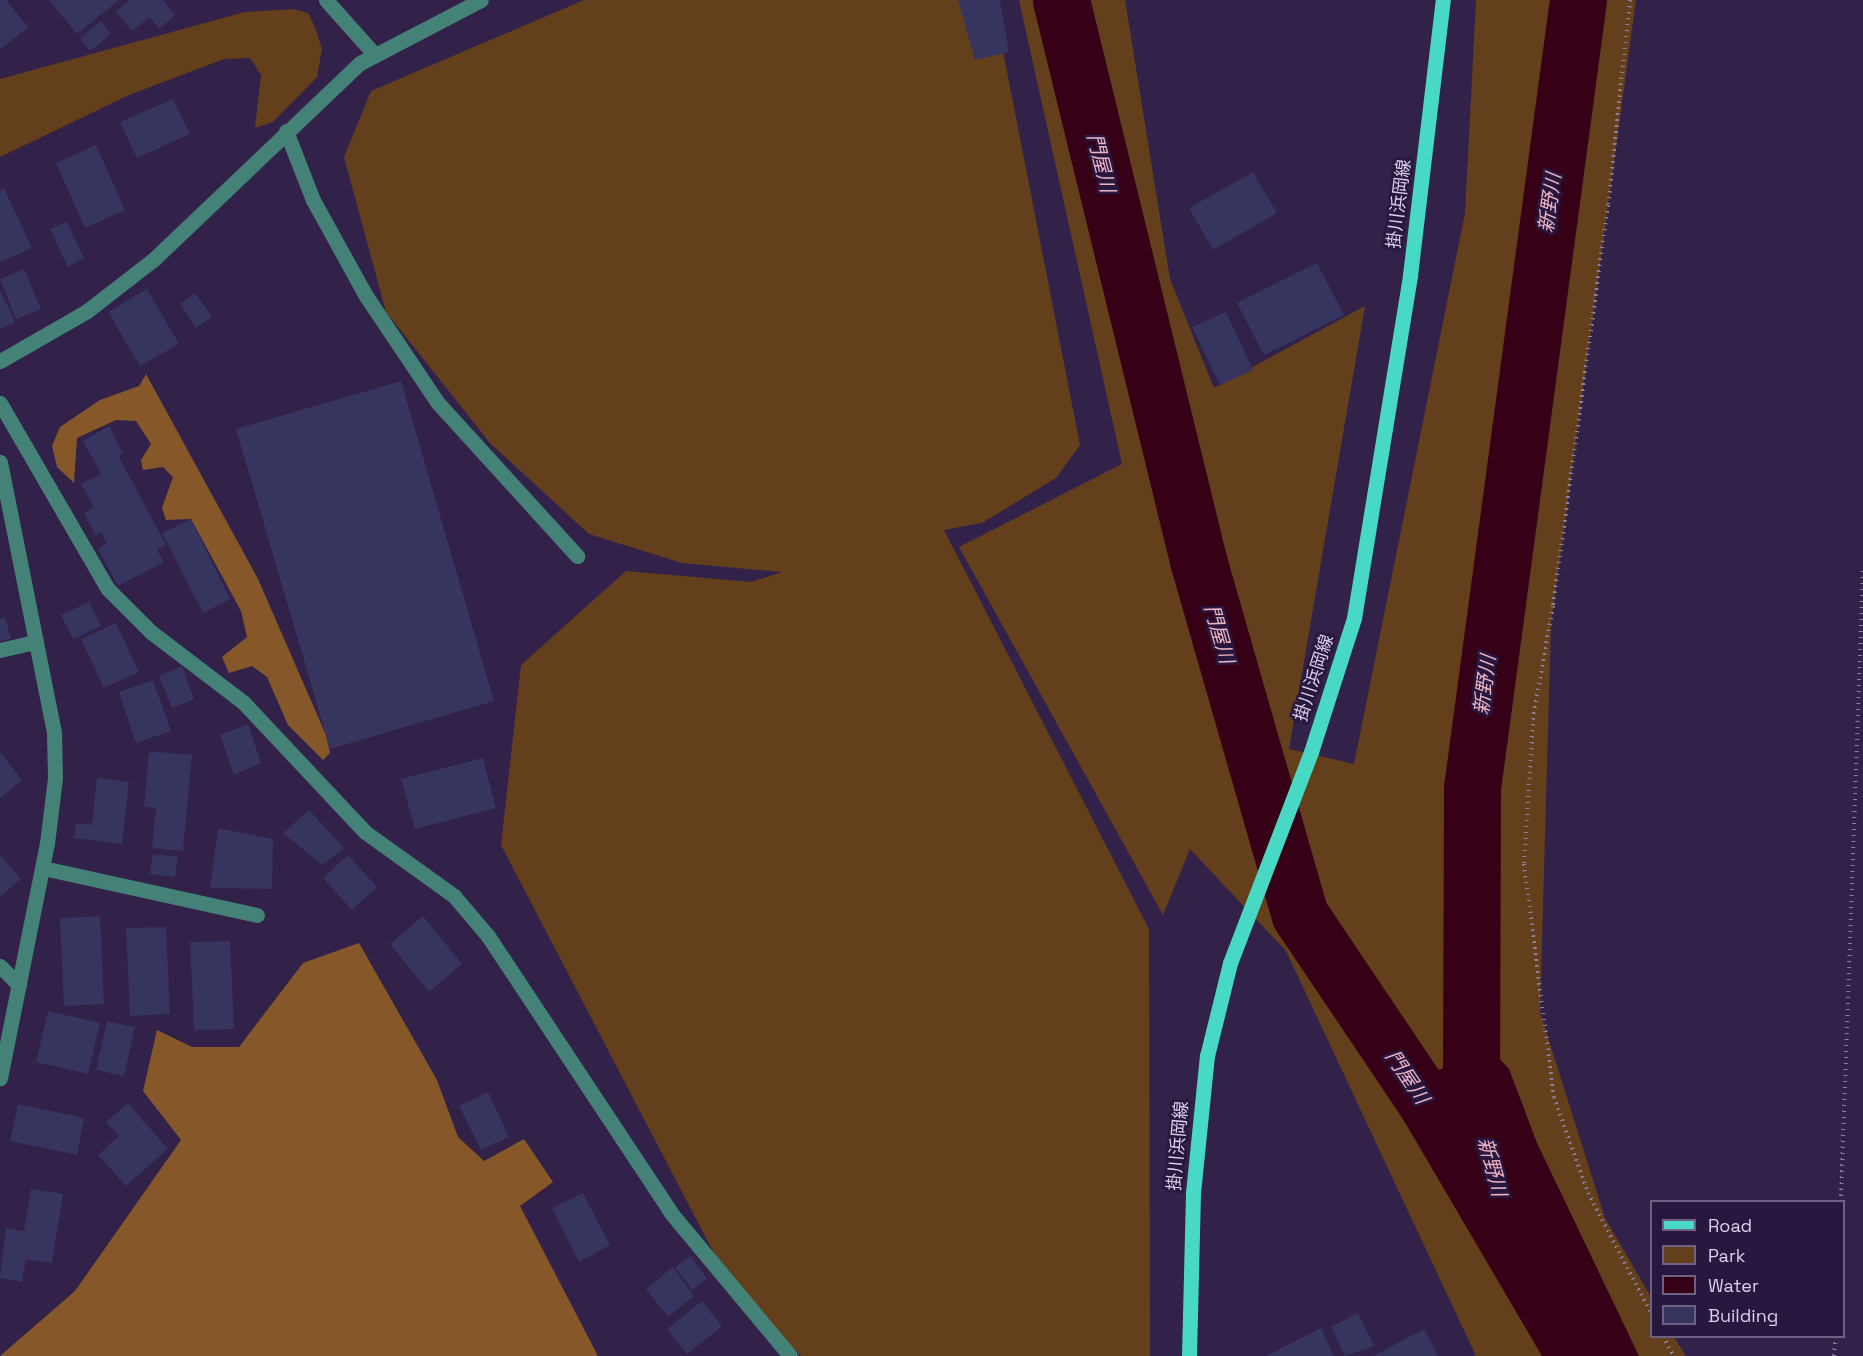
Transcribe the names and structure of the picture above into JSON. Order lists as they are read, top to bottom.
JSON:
{
  "streets": {
    "main road": ["掛川浜岡線"]
  },
  "water": ["門屋川", "新野川"],
  "legend": [
    "Road",
    "Park",
    "Water",
    "Building"
  ]
}
